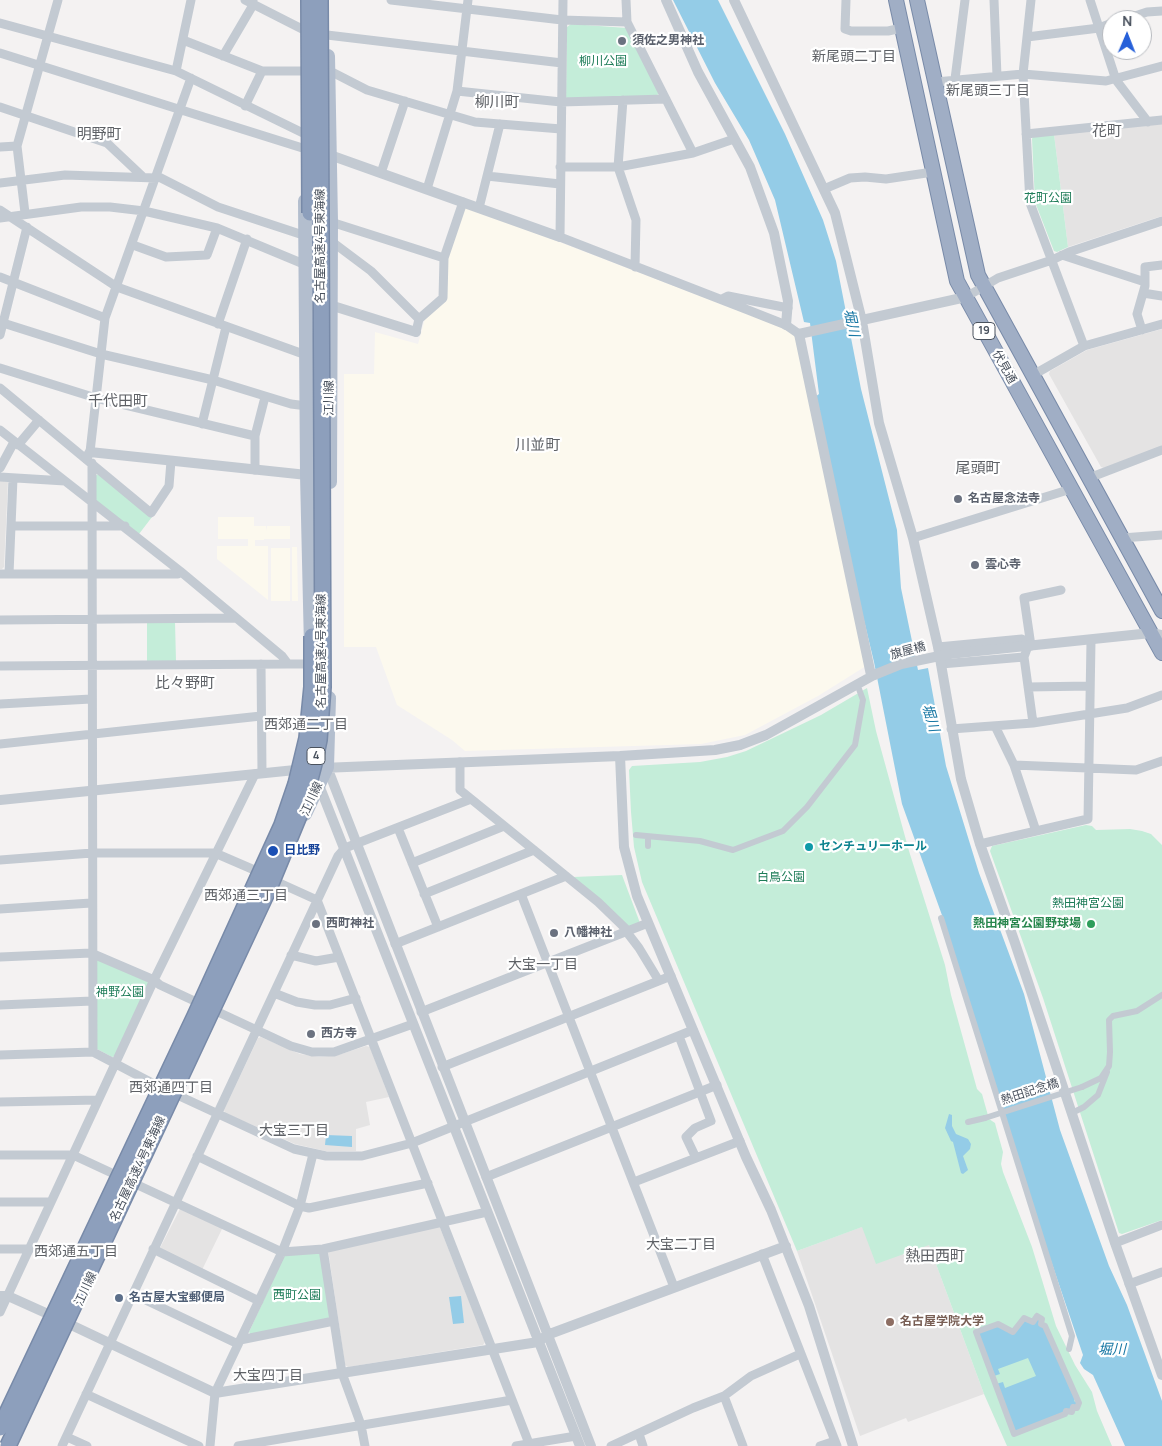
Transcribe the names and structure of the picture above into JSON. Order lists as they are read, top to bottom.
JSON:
{
  "streets": {
    "highway": [
      "名古屋高速4号東海線",
      "19",
      "伏見通",
      "4"
    ],
    "main road": ["江川線"],
    "street": ["旗屋橋", "熱田記念橋"]
  },
  "crossings": [
    ["伏見通", "旗屋橋"],
    ["江川線", "旗屋橋"]
  ],
  "districts": [
    "新尾頭二丁目",
    "新尾頭三丁目",
    "柳川町",
    "花町",
    "明野町",
    "千代田町",
    "川並町",
    "尾頭町",
    "比々野町",
    "西郊通二丁目",
    "西郊通三丁目",
    "大宝一丁目",
    "西郊通四丁目",
    "大宝三丁目",
    "大宝二丁目",
    "西郊通五丁目",
    "熱田西町",
    "大宝四丁目"
  ],
  "water": ["堀川"],
  "parks": [
    "柳川公園",
    "花町公園",
    "白鳥公園",
    "熱田神宮公園",
    "神野公園",
    "西町公園"
  ],
  "places": [
    "須佐之男神社",
    "名古屋念法寺",
    "雲心寺",
    "センチュリーホール",
    "日比野",
    "西町神社",
    "熱田神宮公園野球場",
    "八幡神社",
    "西方寺",
    "名古屋大宝郵便局",
    "名古屋学院大学"
  ],
  "north": "top"
}
